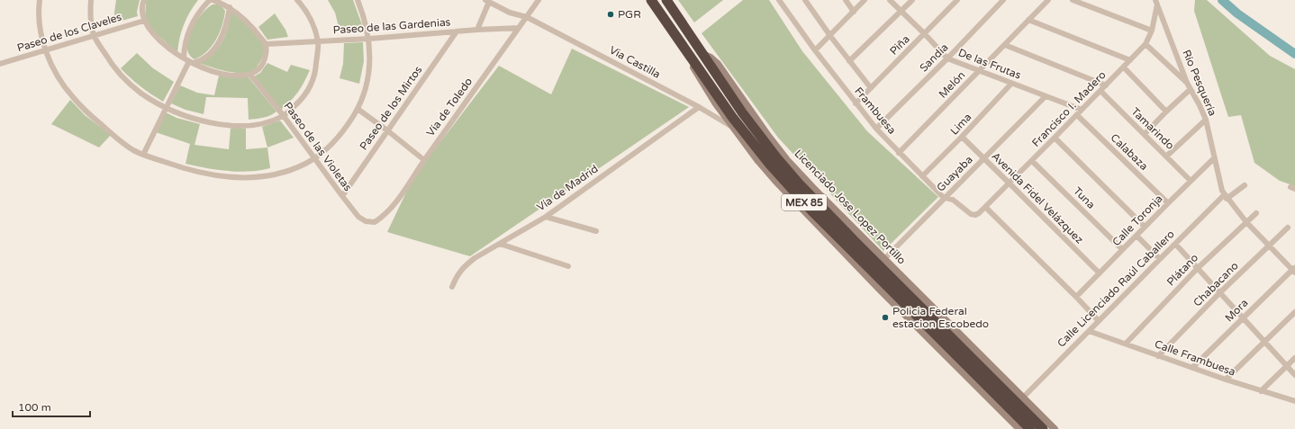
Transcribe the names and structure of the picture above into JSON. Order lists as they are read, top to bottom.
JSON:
{
  "streets": {
    "highway": ["MEX 85", "Licenciado Jose Lopez Portillo"],
    "street": [
      "Paseo de las Gardenias",
      "Paseo de los Claveles",
      "Piña",
      "Sandía",
      "Via Castilla",
      "De las Frutas",
      "Río Pesquería",
      "Melón",
      "Vía de Toledo",
      "Paseo de los Mirtos",
      "Francisco I. Madero",
      "Frambuesa",
      "Lima",
      "Tamarindo",
      "Paseo de las Violetas",
      "Calabaza",
      "Guayaba",
      "Vía de Madrid",
      "Avenida Fidel Velázquez",
      "Tuna",
      "Calle Toronja",
      "Plátano",
      "Chabacano",
      "Calle Licenciado Raúl Caballero",
      "Mora",
      "Calle Frambuesa"
    ]
  },
  "crossings": [
    ["Paseo de las Gardenias", "Vía de Toledo"],
    ["Paseo de las Gardenias", "Paseo de los Mirtos"],
    ["Piña", "De las Frutas"],
    ["Piña", "Frambuesa"],
    ["Sandía", "De las Frutas"],
    ["Sandía", "Frambuesa"],
    ["Via Castilla", "Vía de Toledo"],
    ["Via Castilla", "Vía de Madrid"],
    ["Via Castilla", "Licenciado Jose Lopez Portillo"],
    ["De las Frutas", "Melón"],
    ["De las Frutas", "Francisco I. Madero"],
    ["De las Frutas", "Lima"],
    ["De las Frutas", "Guayaba"],
    ["Río Pesquería", "Francisco I. Madero"],
    ["Río Pesquería", "Calle Toronja"],
    ["Río Pesquería", "Plátano"],
    ["Río Pesquería", "Chabacano"],
    ["Río Pesquería", "Calle Licenciado Raúl Caballero"],
    ["Río Pesquería", "Mora"],
    ["Melón", "Frambuesa"],
    ["Vía de Toledo", "Paseo de las Violetas"],
    ["Paseo de los Mirtos", "Paseo de las Violetas"],
    ["Francisco I. Madero", "Frambuesa"],
    ["Francisco I. Madero", "Tamarindo"],
    ["Francisco I. Madero", "Calabaza"],
    ["Francisco I. Madero", "Avenida Fidel Velázquez"],
    ["Francisco I. Madero", "Tuna"],
    ["Frambuesa", "Lima"],
    ["Frambuesa", "Guayaba"],
    ["Lima", "Avenida Fidel Velázquez"],
    ["Tamarindo", "Calle Toronja"],
    ["Calabaza", "Calle Toronja"],
    ["Guayaba", "Avenida Fidel Velázquez"],
    ["Guayaba", "Licenciado Jose Lopez Portillo"],
    ["Avenida Fidel Velázquez", "Calle Toronja"],
    ["Tuna", "Calle Toronja"],
    ["Licenciado Jose Lopez Portillo", "Calle Licenciado Raúl Caballero"],
    ["Plátano", "Calle Frambuesa"],
    ["Chabacano", "Calle Frambuesa"],
    ["Calle Licenciado Raúl Caballero", "Calle Frambuesa"],
    ["Mora", "Calle Frambuesa"]
  ],
  "places": ["PGR", "Policia Federal estacion Escobedo"],
  "scale_bar": "100 m"
}
